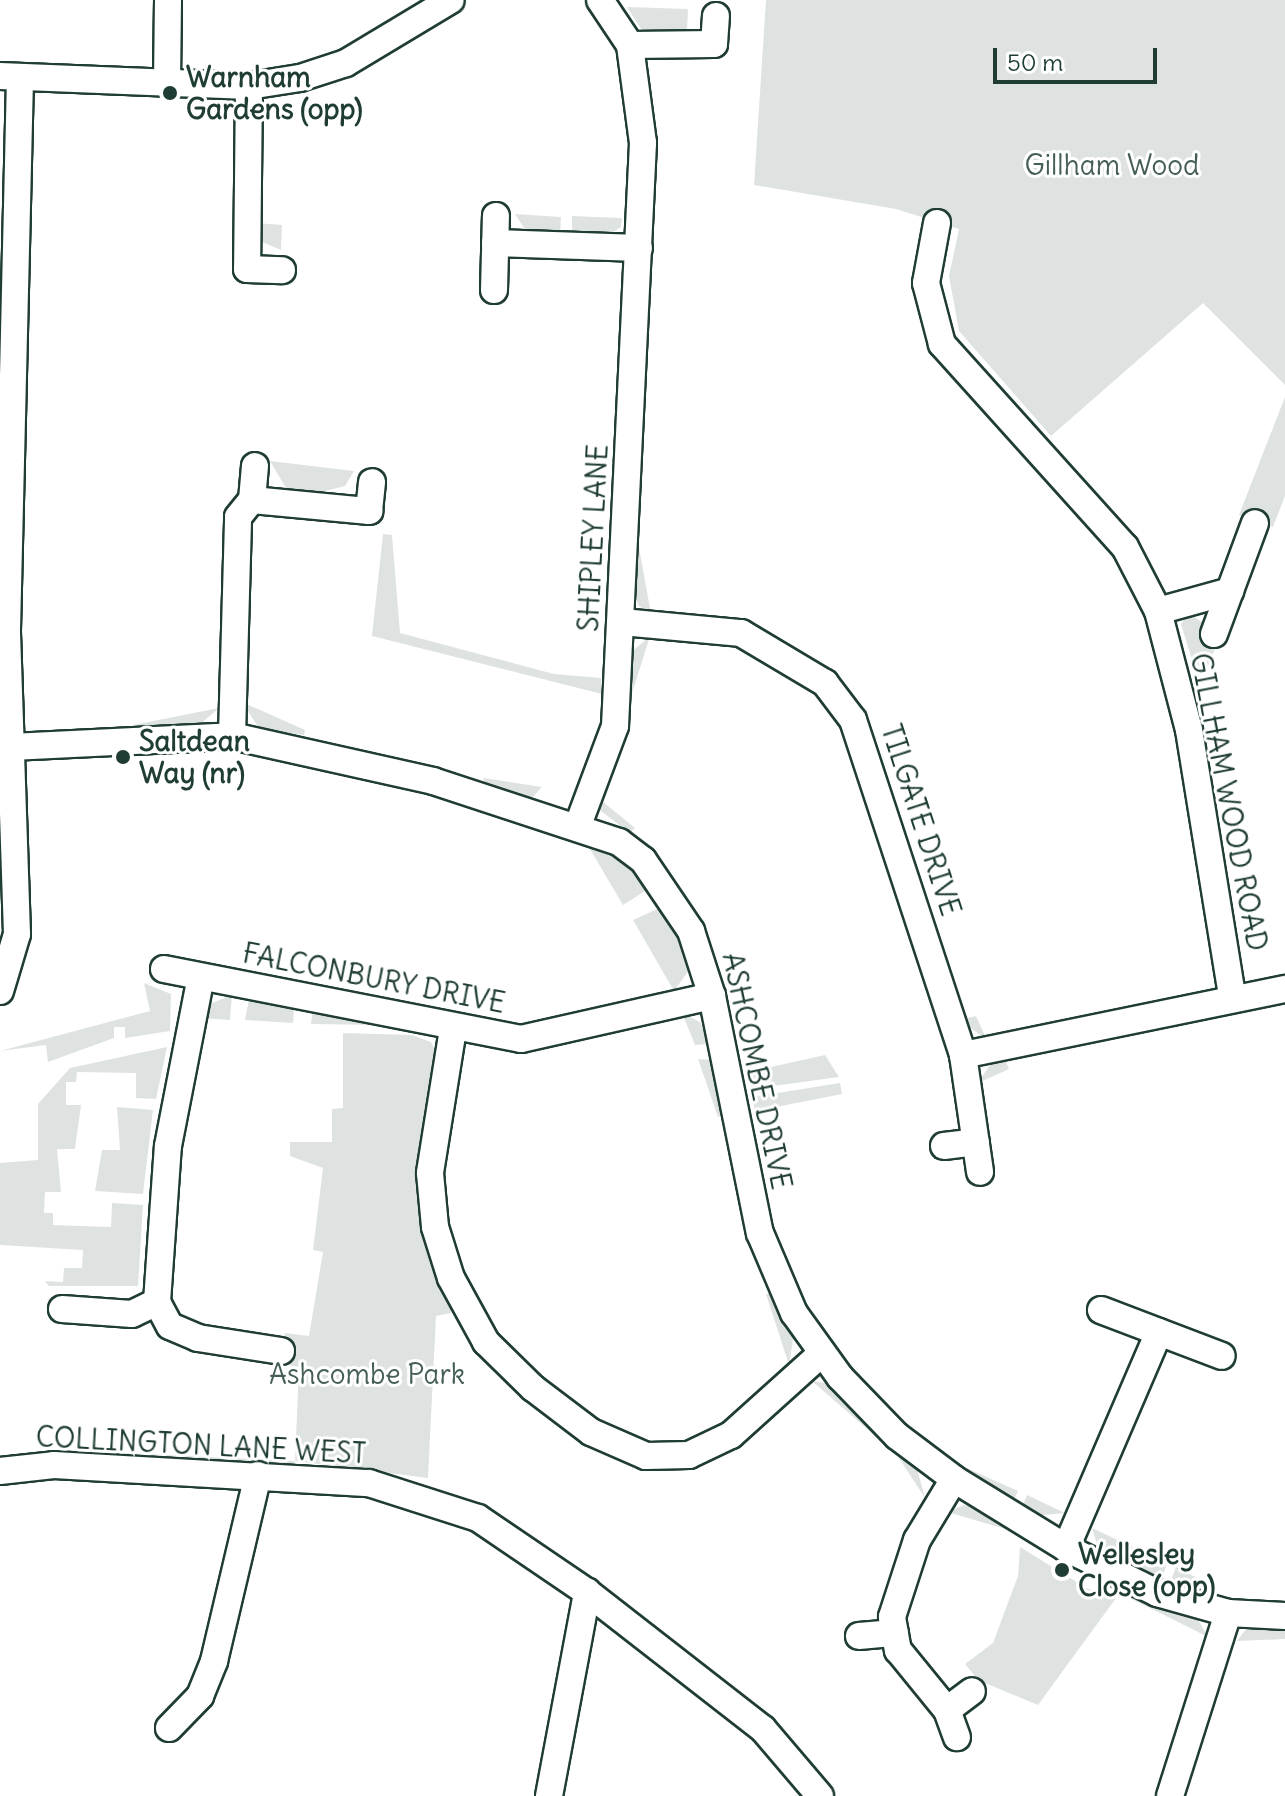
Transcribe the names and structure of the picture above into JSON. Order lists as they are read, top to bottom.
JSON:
{
  "streets": {
    "street": [
      "SHIPLEY LANE",
      "GILLHAM WOOD ROAD",
      "TILGATE DRIVE",
      "FALCONBURY DRIVE",
      "ASHCOMBE DRIVE",
      "COLLINGTON LANE WEST"
    ]
  },
  "crossings": [
    ["SHIPLEY LANE", "TILGATE DRIVE"],
    ["SHIPLEY LANE", "ASHCOMBE DRIVE"],
    ["GILLHAM WOOD ROAD", "TILGATE DRIVE"],
    ["FALCONBURY DRIVE", "ASHCOMBE DRIVE"]
  ],
  "parks": ["Gillham Wood", "Ashcombe Park"],
  "places": ["Warnham Gardens (opp)", "Saltdean Way (nr)", "Wellesley Close (opp)"],
  "scale_bar": "50 m"
}
